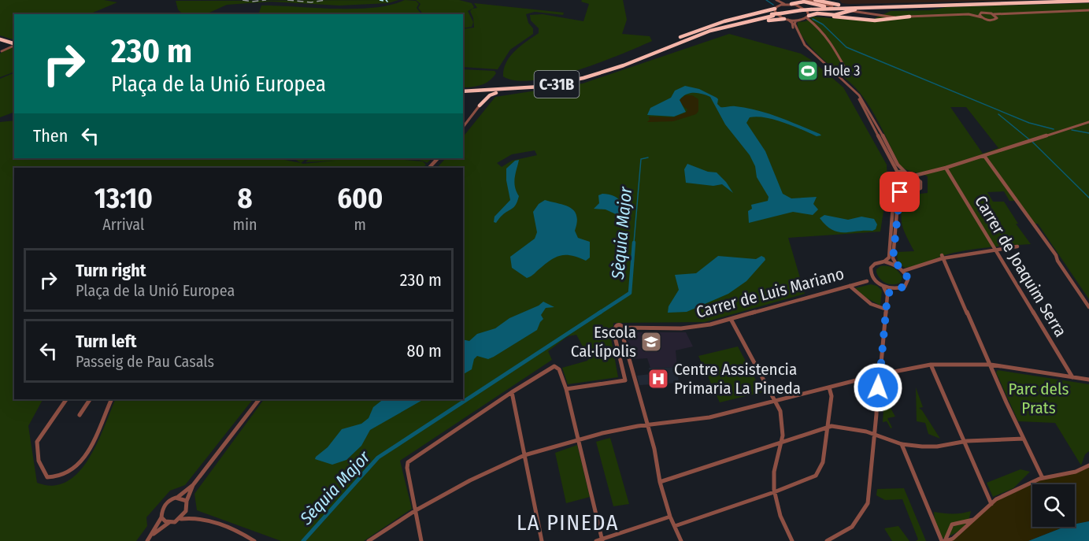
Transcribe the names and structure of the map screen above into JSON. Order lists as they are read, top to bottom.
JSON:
{
  "streets": {
    "highway": ["C-31B"],
    "street": ["Carrer de Joaquim Serra", "Carrer de Luis Mariano"]
  },
  "districts": ["LA PINEDA"],
  "water": ["Sèquia Major"],
  "parks": ["Parc dels Prats"],
  "places": {
    "sports": ["Hole 3"],
    "school or university": ["Escola Cal·lípolis"],
    "hospital": ["Centre Assistencia Primaria La Pineda"]
  },
  "page": {
    "turn": ["230 m", "Plaça de la Unió Europea"],
    "then": "Then",
    "eta": [
      "13:10",
      "Arrival",
      "8",
      "min",
      "600",
      "m"
    ],
    "list": [
      {
        "name": "Turn right",
        "note": "Plaça de la Unió Europea",
        "value": "230 m"
      },
      {
        "name": "Turn left",
        "note": "Passeig de Pau Casals",
        "value": "80 m"
      }
    ]
  }
}
